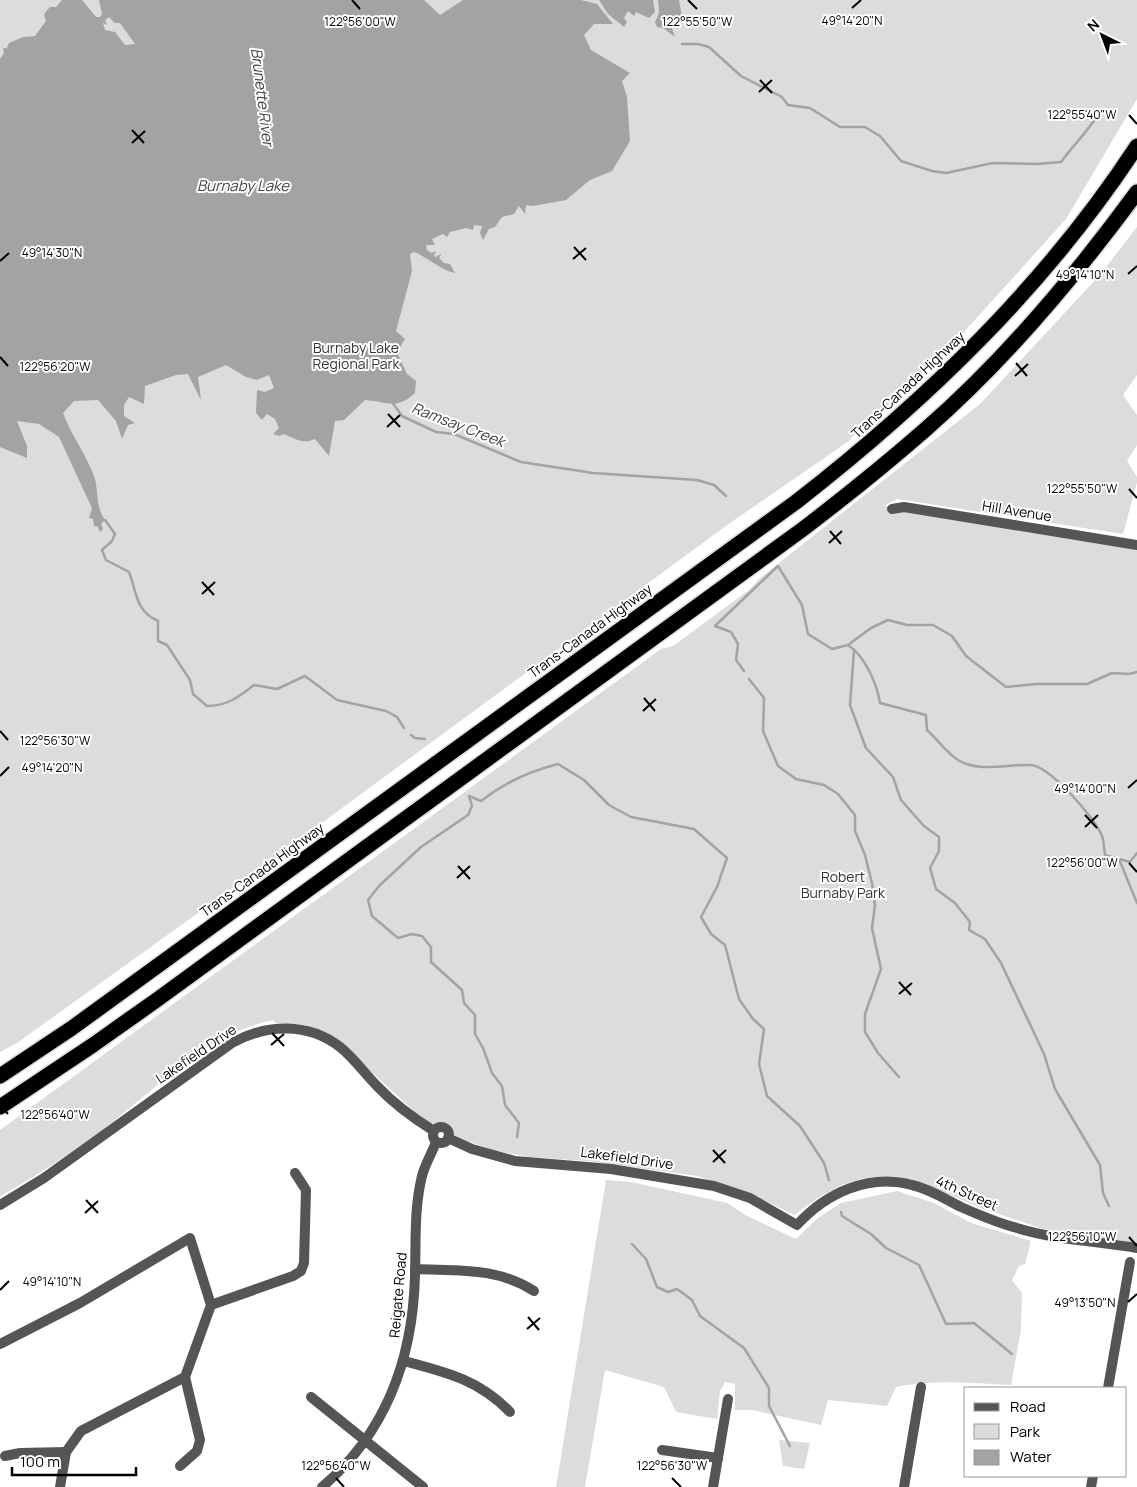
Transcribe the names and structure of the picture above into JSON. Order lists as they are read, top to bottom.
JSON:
{
  "streets": {
    "highway": ["Trans-Canada Highway"],
    "street": [
      "Hill Avenue",
      "Lakefield Drive",
      "4th Street",
      "Reigate Road"
    ]
  },
  "crossings": [
    ["Lakefield Drive", "4th Street"],
    ["Lakefield Drive", "Reigate Road"]
  ],
  "water": ["Brunette River", "Burnaby Lake", "Ramsay Creek"],
  "parks": ["Burnaby Lake Regional Park", "Robert Burnaby Park"],
  "legend": ["Road", "Park", "Water"],
  "scale_bar": "100 m",
  "north": "top left",
  "coordinates": [
    "49°14'20\"N",
    "122°55'50\"W",
    "122°56'00\"W",
    "122°55'40\"W",
    "49°14'30\"N",
    "49°14'10\"N",
    "122°56'20\"W",
    "122°56'30\"W",
    "49°14'00\"N",
    "122°56'40\"W",
    "122°56'10\"W",
    "49°13'50\"N"
  ]
}
